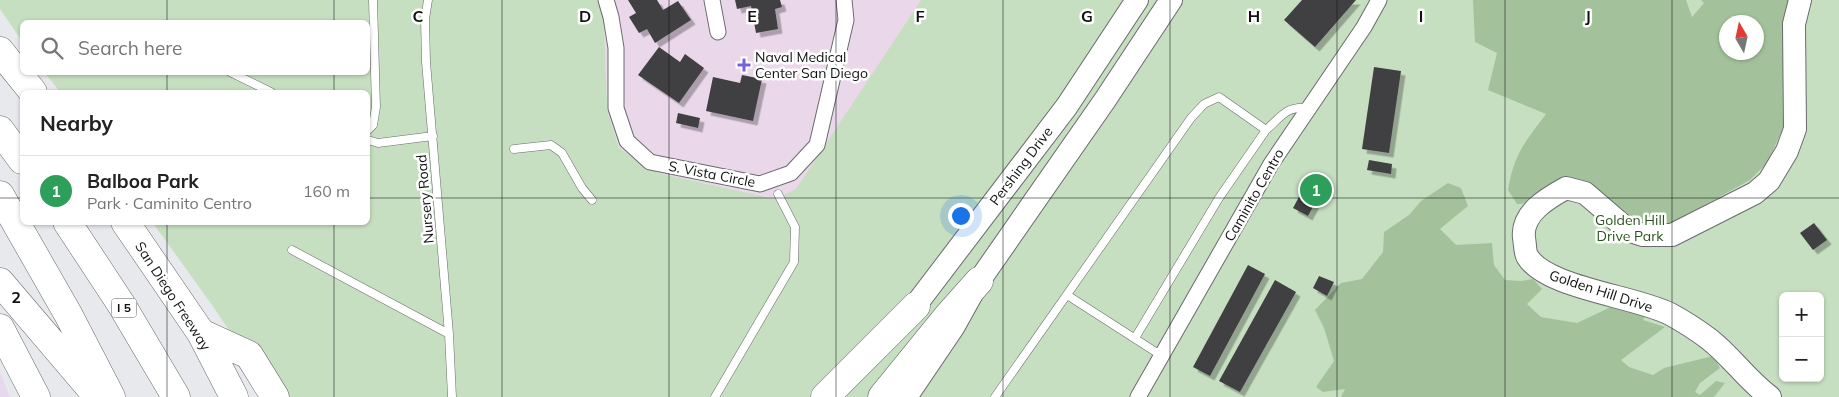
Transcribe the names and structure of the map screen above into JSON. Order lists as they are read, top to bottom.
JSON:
{
  "streets": {
    "highway": ["San Diego Freeway", "I 5"],
    "main road": ["Pershing Drive", "Golden Hill Drive"],
    "street": ["S. Vista Circle", "Caminito Centro"],
    "lane": ["Nursery Road"]
  },
  "parks": ["Golden Hill Drive Park"],
  "places": {
    "health": ["Naval Medical Center San Diego"]
  },
  "north": "top",
  "page": {
    "search": "Search here",
    "heading": "Nearby",
    "list": [
      {
        "mark": "1",
        "name": "Balboa Park",
        "note": "Park · Caminito Centro",
        "value": "160 m"
      }
    ],
    "pins": "1",
    "map_buttons": ["+", "−"]
  },
  "grid": {
    "columns": [
      "C",
      "D",
      "E",
      "F",
      "G",
      "H",
      "I",
      "J"
    ],
    "rows": ["2"]
  }
}
